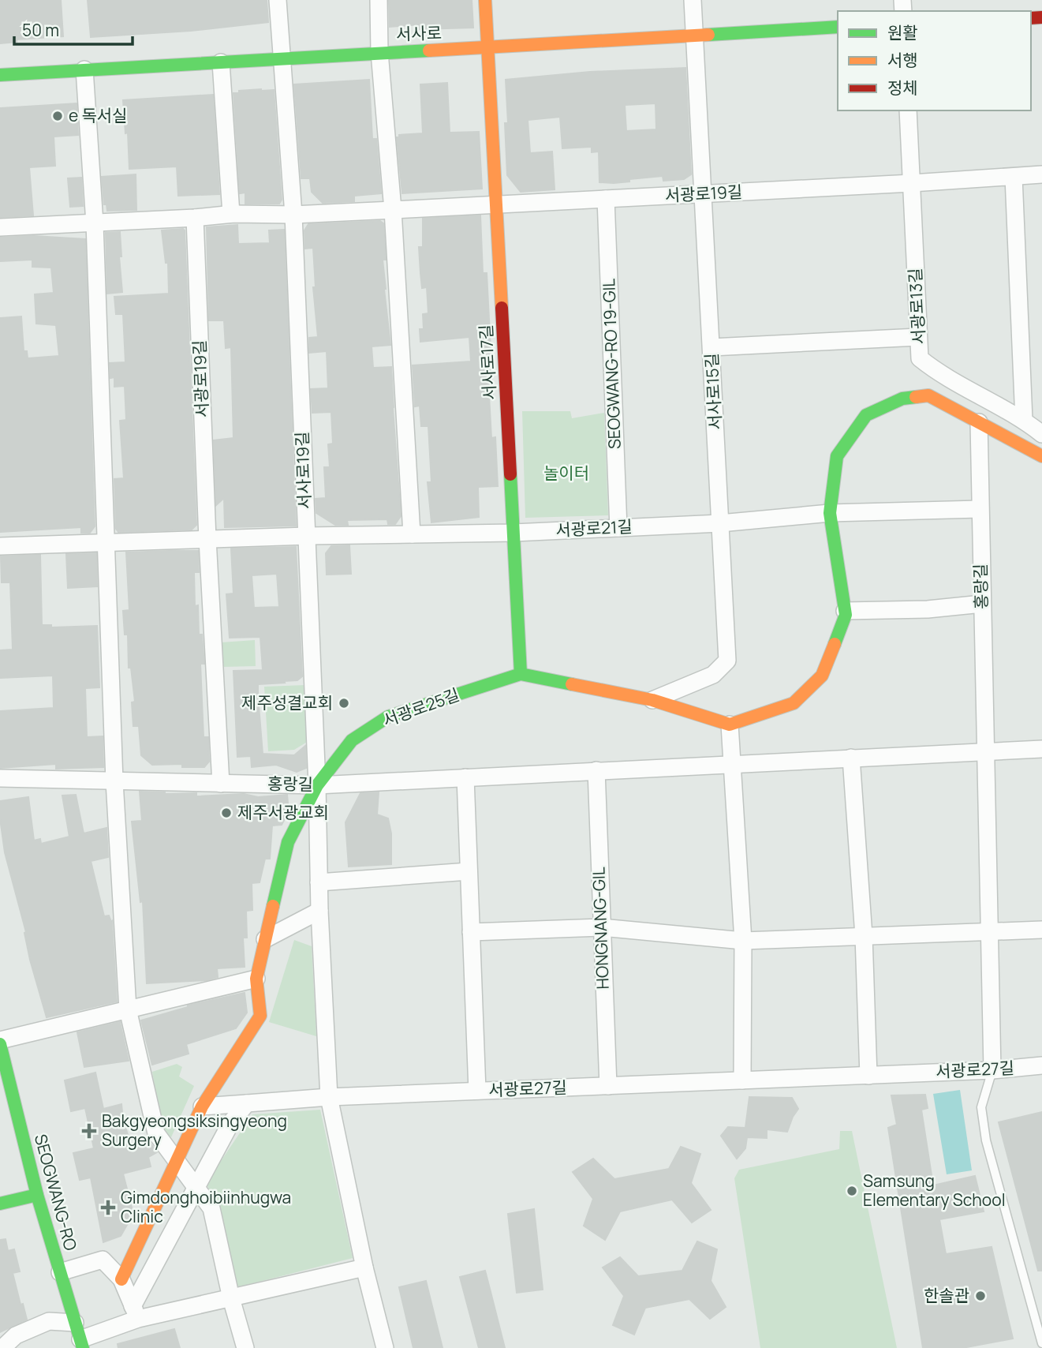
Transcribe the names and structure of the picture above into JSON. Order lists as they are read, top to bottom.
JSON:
{
  "streets": {
    "street": [
      "서사로",
      "서광로19길",
      "서광로13길",
      "서사로17길",
      "SEOGWANG-RO 19-GIL",
      "서사로15길",
      "서사로19길",
      "서광로21길",
      "홍랑길",
      "서광로25길",
      "HONGNANG-GIL",
      "서광로27길",
      "SEOGWANG-RO"
    ]
  },
  "crossings": [
    ["서사로", "서사로17길"],
    ["서사로", "서사로15길"],
    ["서사로", "서사로19길"],
    ["서광로19길", "서광로13길"],
    ["서광로19길", "서사로17길"],
    ["서광로19길", "SEOGWANG-RO 19-GIL"],
    ["서광로19길", "서사로15길"],
    ["서광로19길", "서사로19길"],
    ["서광로19길", "서광로21길"],
    ["서사로17길", "서광로21길"],
    ["서사로17길", "서광로25길"],
    ["SEOGWANG-RO 19-GIL", "서광로21길"],
    ["서사로15길", "서광로21길"],
    ["서사로15길", "서광로25길"],
    ["서사로19길", "서광로21길"],
    ["서사로19길", "홍랑길"],
    ["서사로19길", "서광로25길"],
    ["서사로19길", "서광로27길"],
    ["서광로21길", "홍랑길"],
    ["홍랑길", "서광로25길"],
    ["홍랑길", "HONGNANG-GIL"],
    ["서광로25길", "서광로27길"],
    ["HONGNANG-GIL", "서광로27길"]
  ],
  "parks": ["놀이터"],
  "places": {
    "other": [
      "e 독서실",
      "제주성결교회",
      "제주서광교회",
      "Samsung Elementary School",
      "한솔관"
    ],
    "health": ["Bakgyeongsiksingyeong Surgery", "Gimdonghoibiinhugwa Clinic"]
  },
  "legend": ["원활", "서행", "정체"],
  "scale_bar": "50 m"
}
